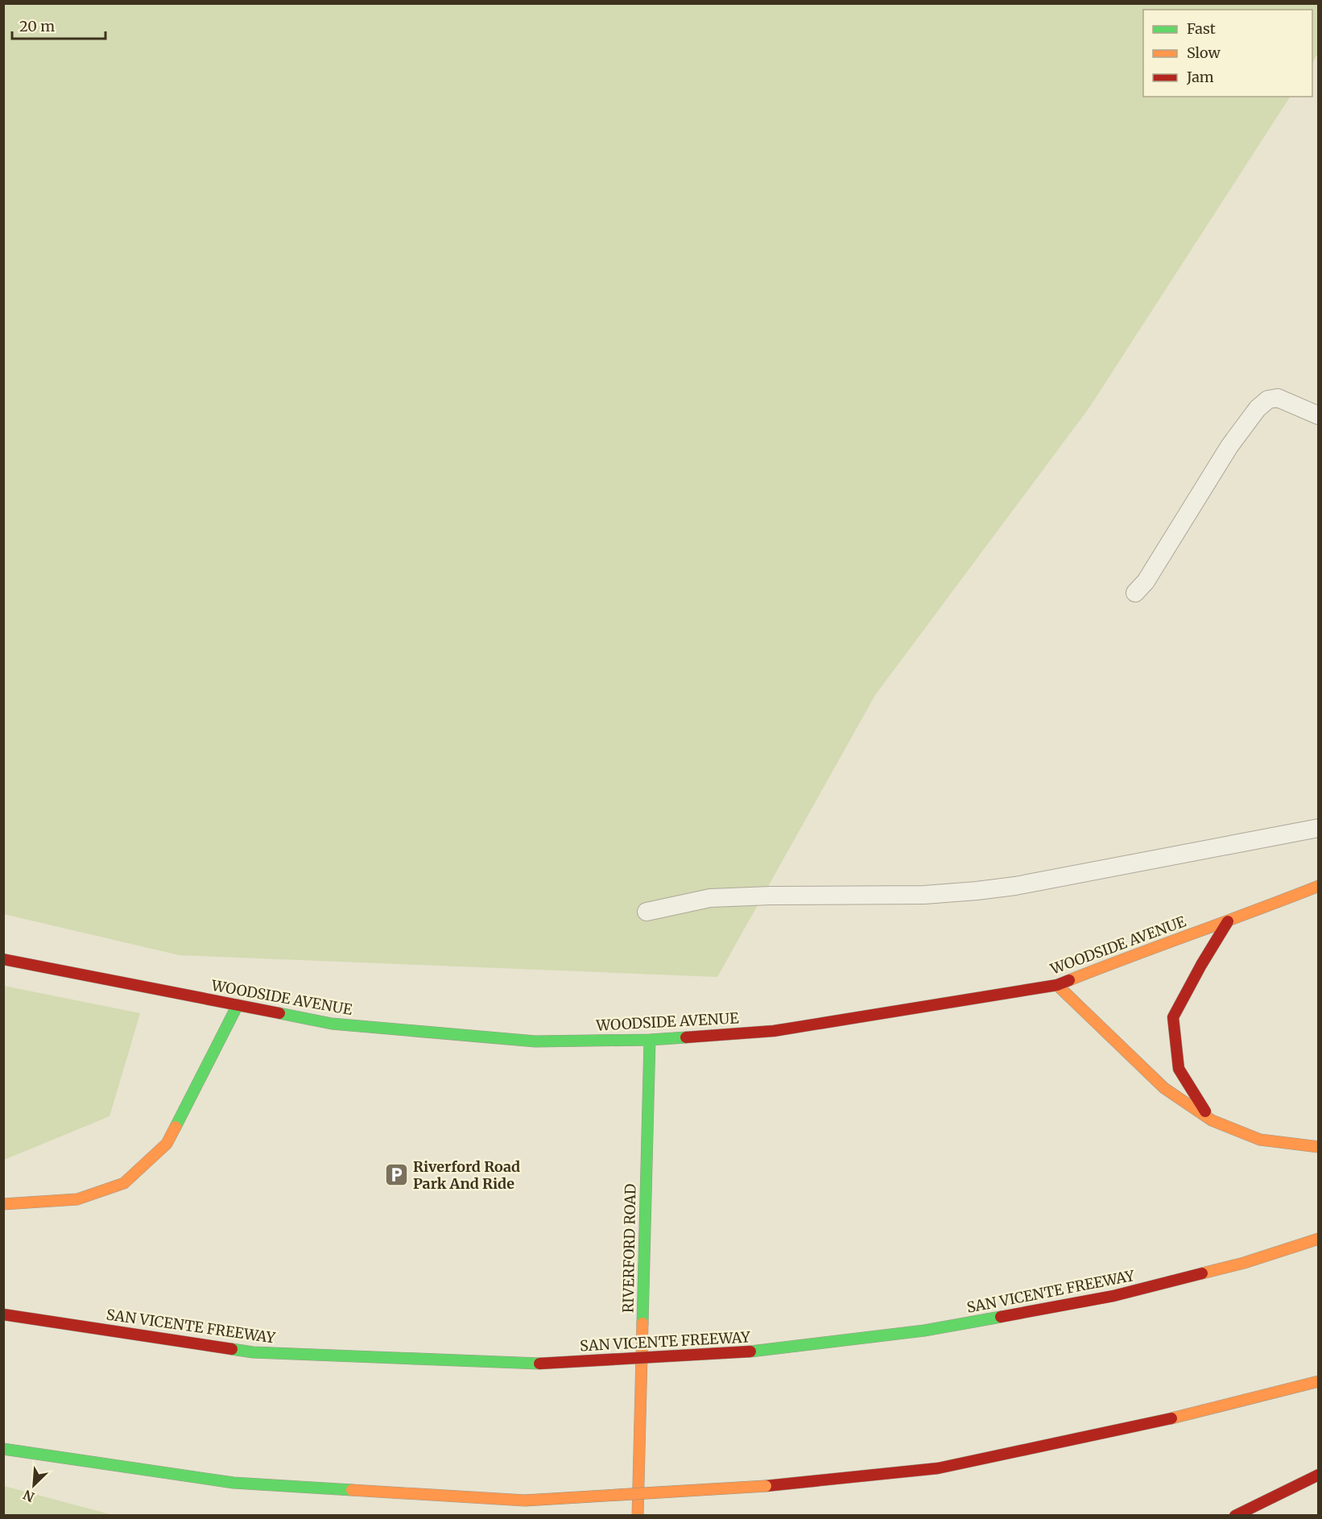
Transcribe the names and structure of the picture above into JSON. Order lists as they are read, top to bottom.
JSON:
{
  "streets": {
    "main road": ["WOODSIDE AVENUE", "RIVERFORD ROAD", "SAN VICENTE FREEWAY"]
  },
  "crossings": [
    ["WOODSIDE AVENUE", "RIVERFORD ROAD"]
  ],
  "places": {
    "parking": ["Riverford Road Park And Ride"]
  },
  "legend": ["Fast", "Slow", "Jam"],
  "scale_bar": "20 m",
  "north": "bottom left"
}
